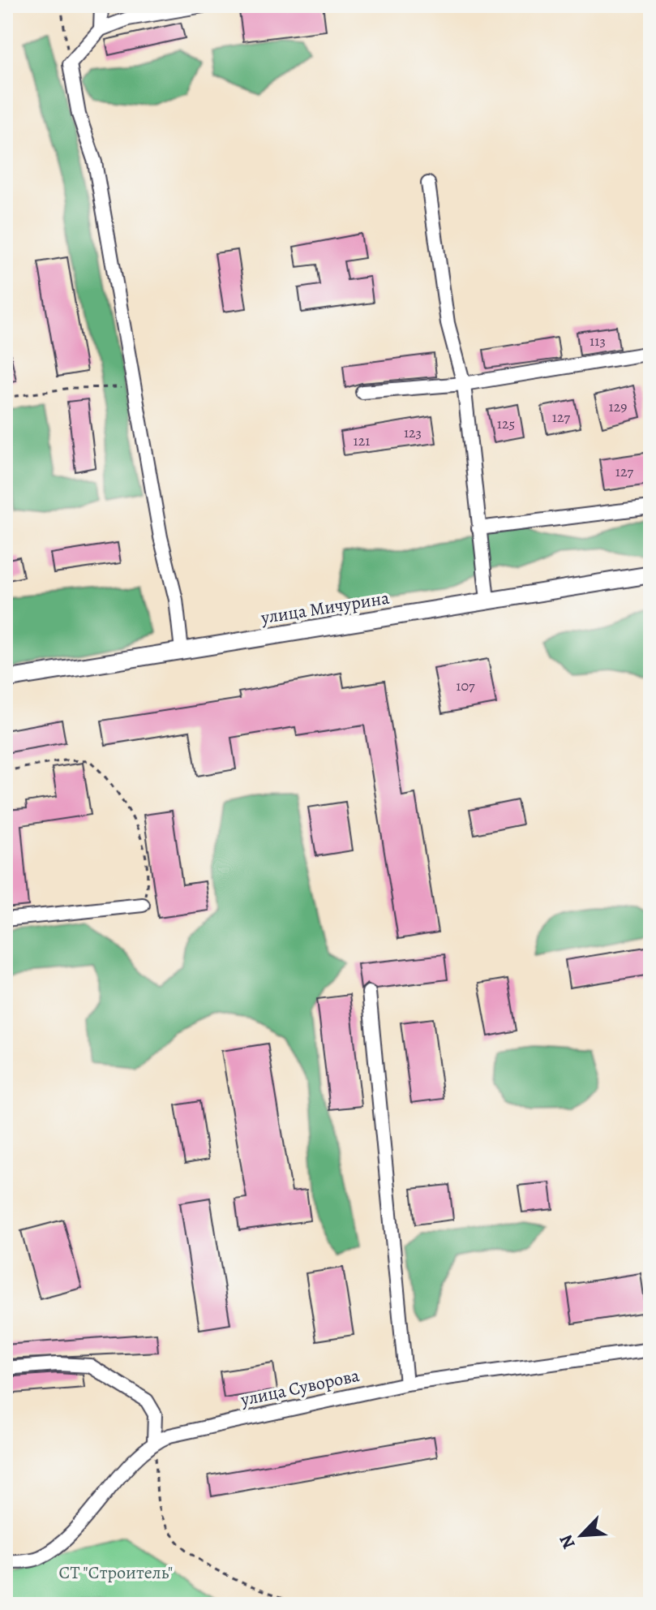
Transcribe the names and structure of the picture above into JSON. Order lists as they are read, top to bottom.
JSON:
{
  "streets": {
    "main road": ["улица Мичурина"],
    "street": ["улица Суворова"]
  },
  "parks": ["СТ \"Строитель\""],
  "house_numbers": [
    "113",
    "129",
    "127",
    "125",
    "123",
    "121",
    "127",
    "107"
  ],
  "north": "bottom left"
}
